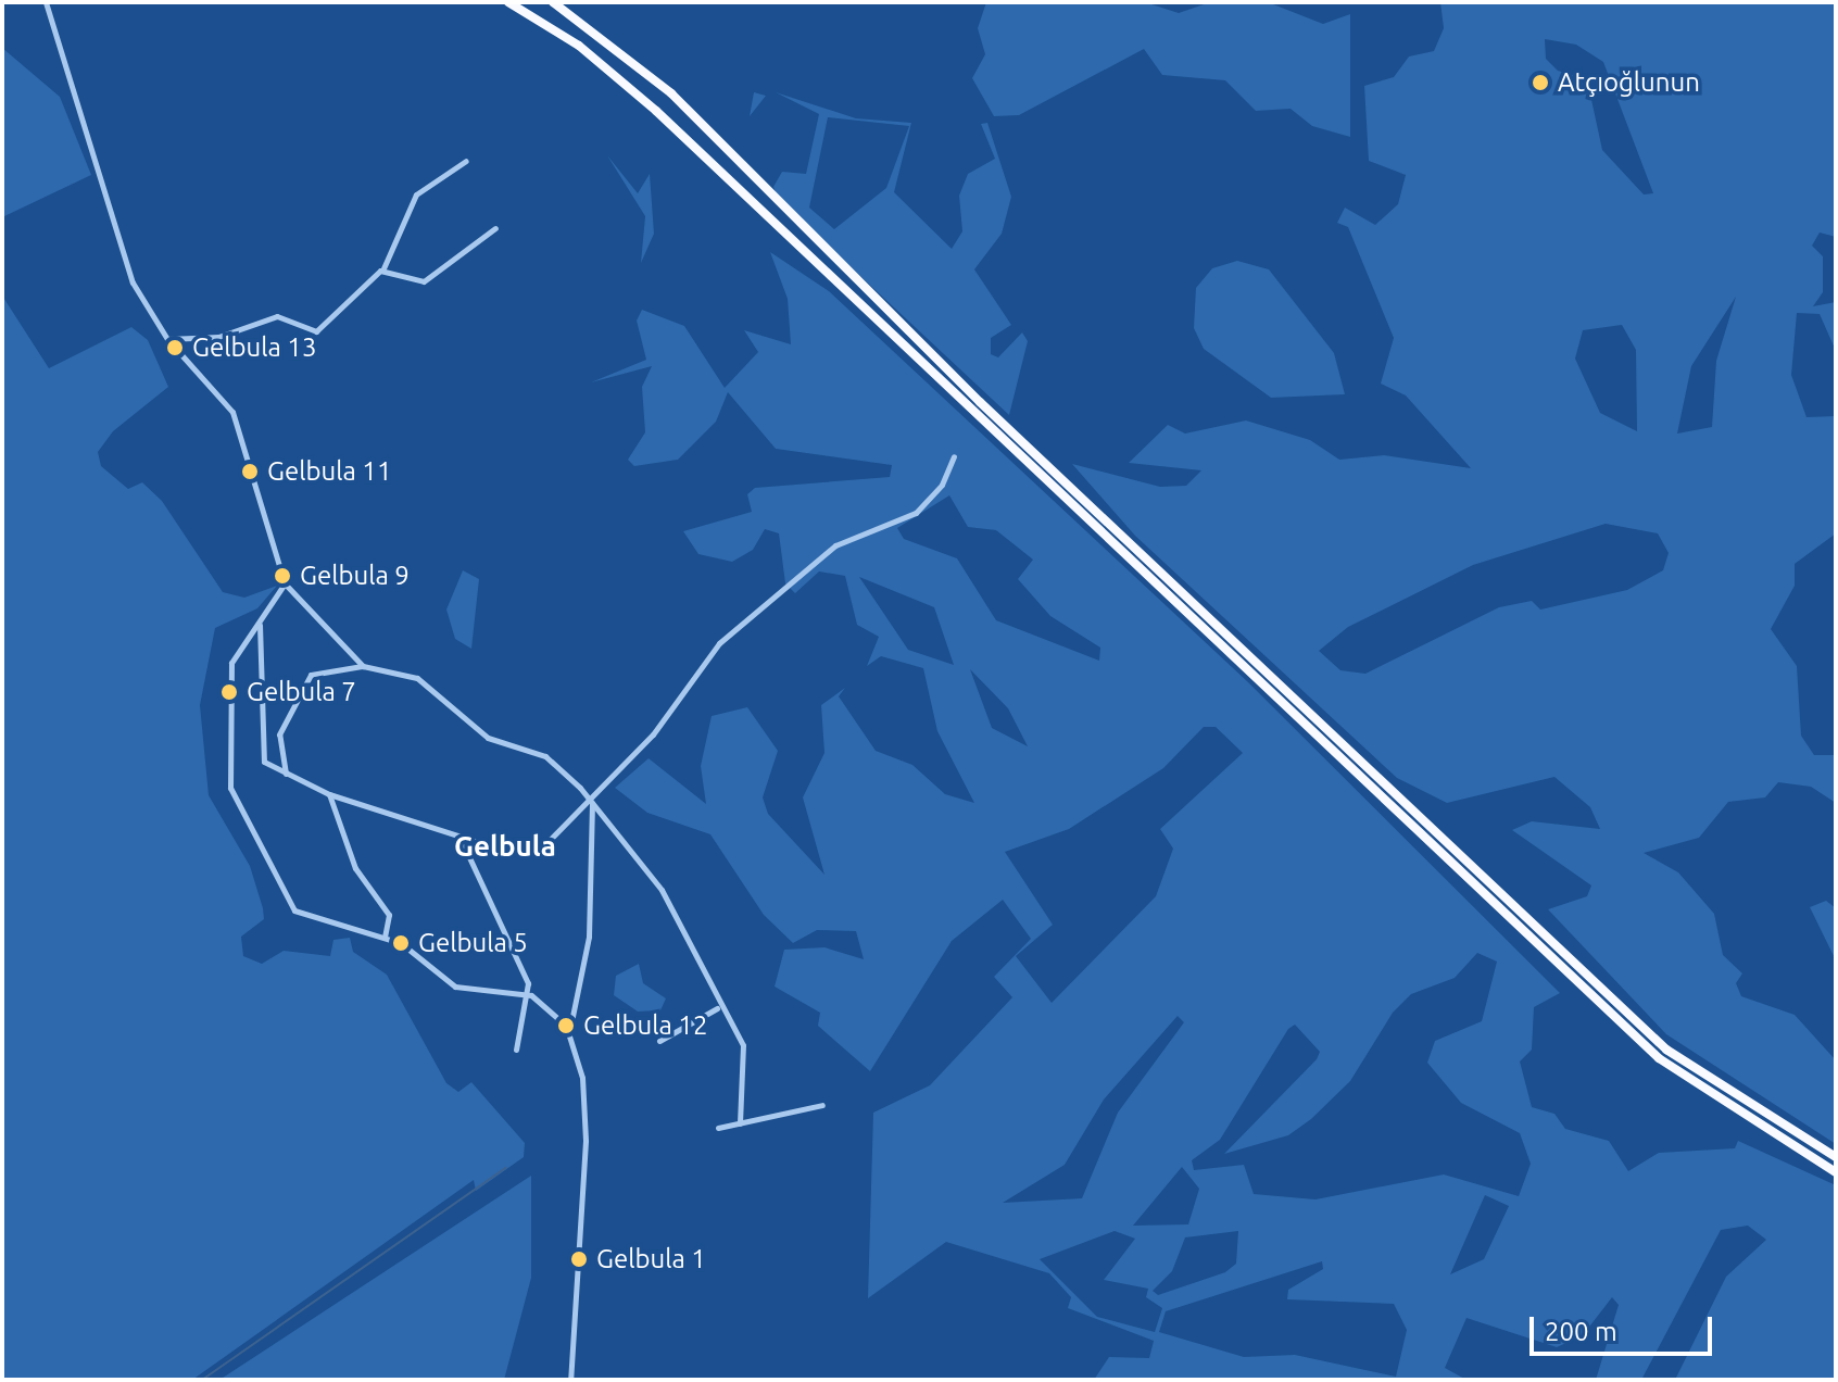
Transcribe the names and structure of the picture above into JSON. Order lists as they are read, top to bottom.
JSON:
{
  "districts": ["Gelbula"],
  "places": [
    "Atçıoğlunun",
    "Gelbula 13",
    "Gelbula 11",
    "Gelbula 9",
    "Gelbula 7",
    "Gelbula 5",
    "Gelbula 12",
    "Gelbula 1"
  ],
  "scale_bar": "200 m"
}
